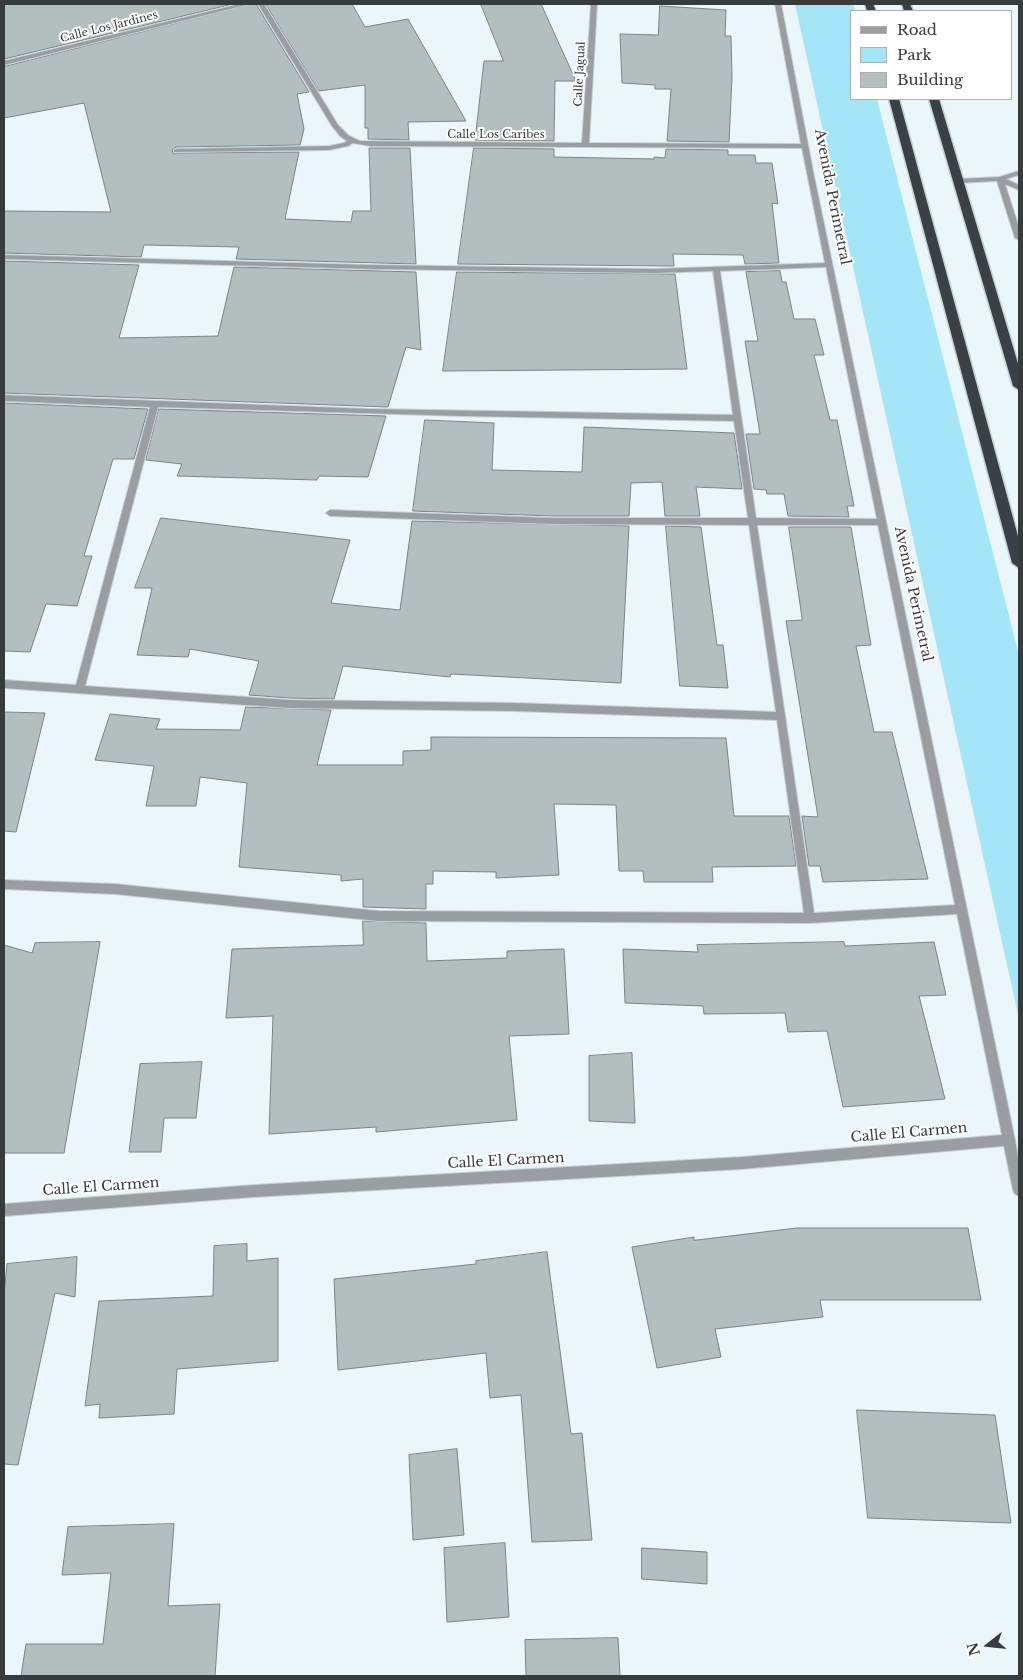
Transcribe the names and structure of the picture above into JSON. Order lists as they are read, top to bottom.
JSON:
{
  "streets": {
    "street": [
      "Calle Los Jardines",
      "Calle Jagual",
      "Calle Los Caribes",
      "Avenida Perimetral",
      "Calle El Carmen"
    ]
  },
  "crossings": [
    ["Calle Jagual", "Calle Los Caribes"],
    ["Calle Los Caribes", "Avenida Perimetral"],
    ["Avenida Perimetral", "Calle El Carmen"]
  ],
  "legend": ["Road", "Park", "Building"],
  "north": "left"
}
